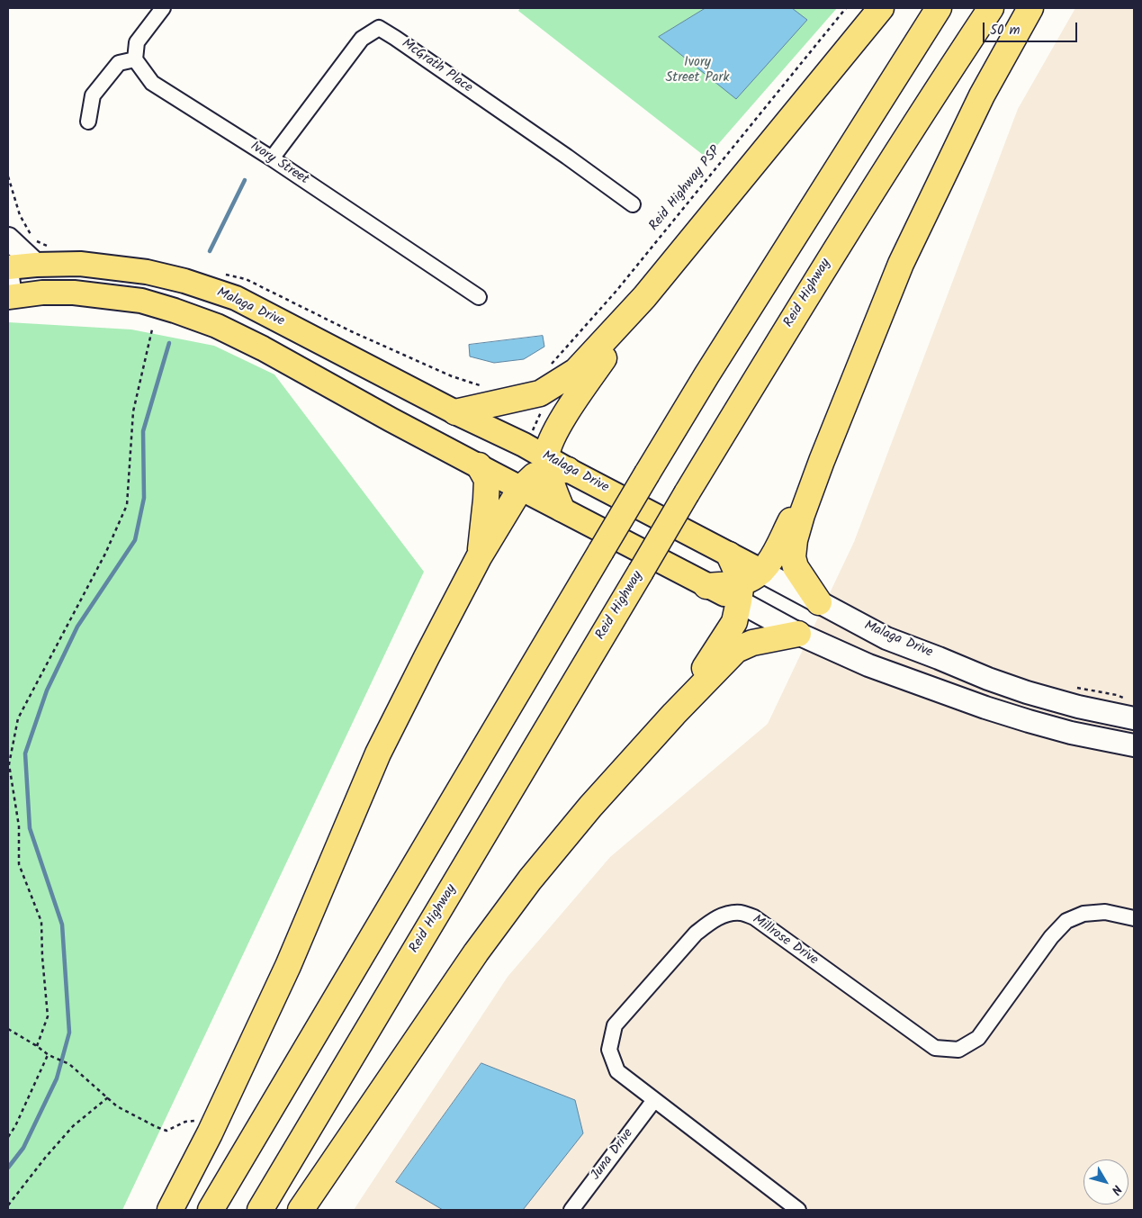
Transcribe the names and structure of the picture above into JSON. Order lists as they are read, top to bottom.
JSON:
{
  "streets": {
    "highway": ["Reid Highway"],
    "main road": ["Malaga Drive"],
    "street": [
      "McGrath Place",
      "Ivory Street",
      "Millrose Drive",
      "Juna Drive"
    ],
    "path": ["Reid Highway PSP"]
  },
  "crossings": [
    ["McGrath Place", "Ivory Street"],
    ["Millrose Drive", "Juna Drive"]
  ],
  "parks": ["Ivory Street Park"],
  "scale_bar": "50 m",
  "north": "bottom right"
}
